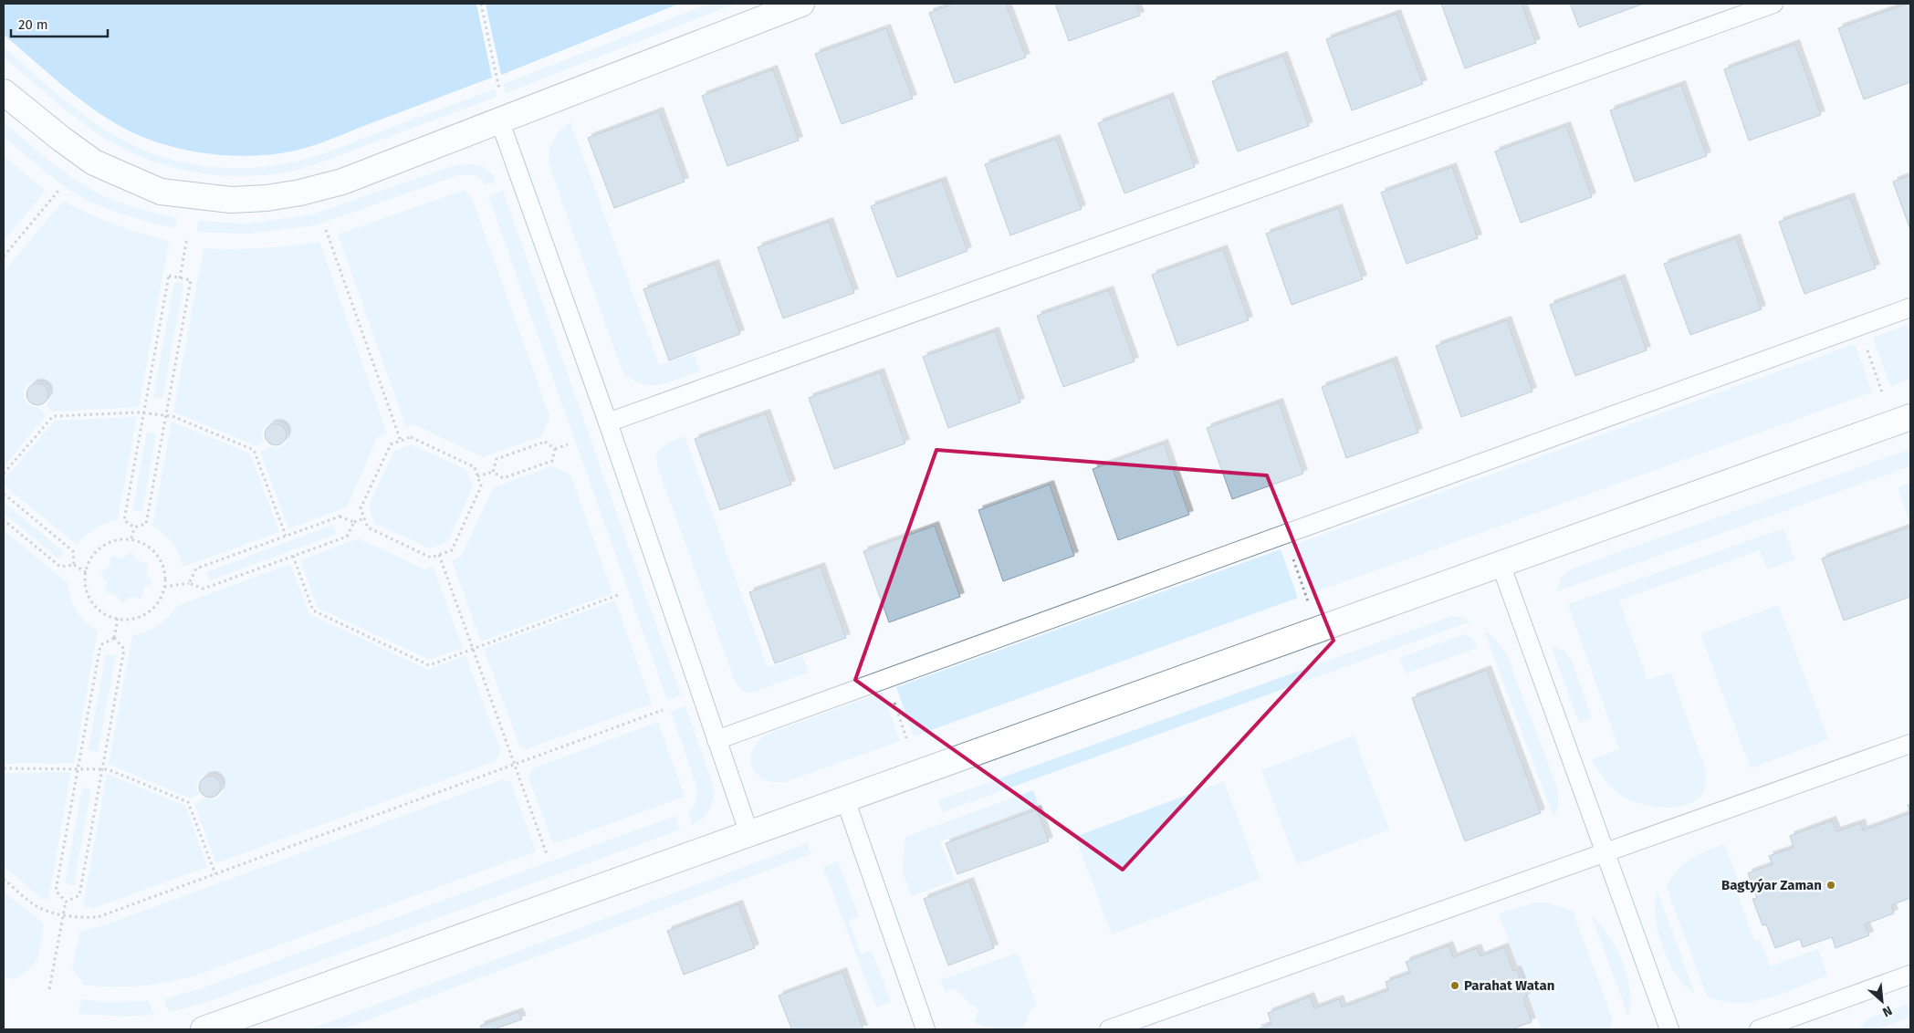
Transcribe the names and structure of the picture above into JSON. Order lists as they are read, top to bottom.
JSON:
{
  "places": ["Bagtyýar Zaman", "Parahat Watan"],
  "scale_bar": "20 m",
  "north": "bottom right"
}
